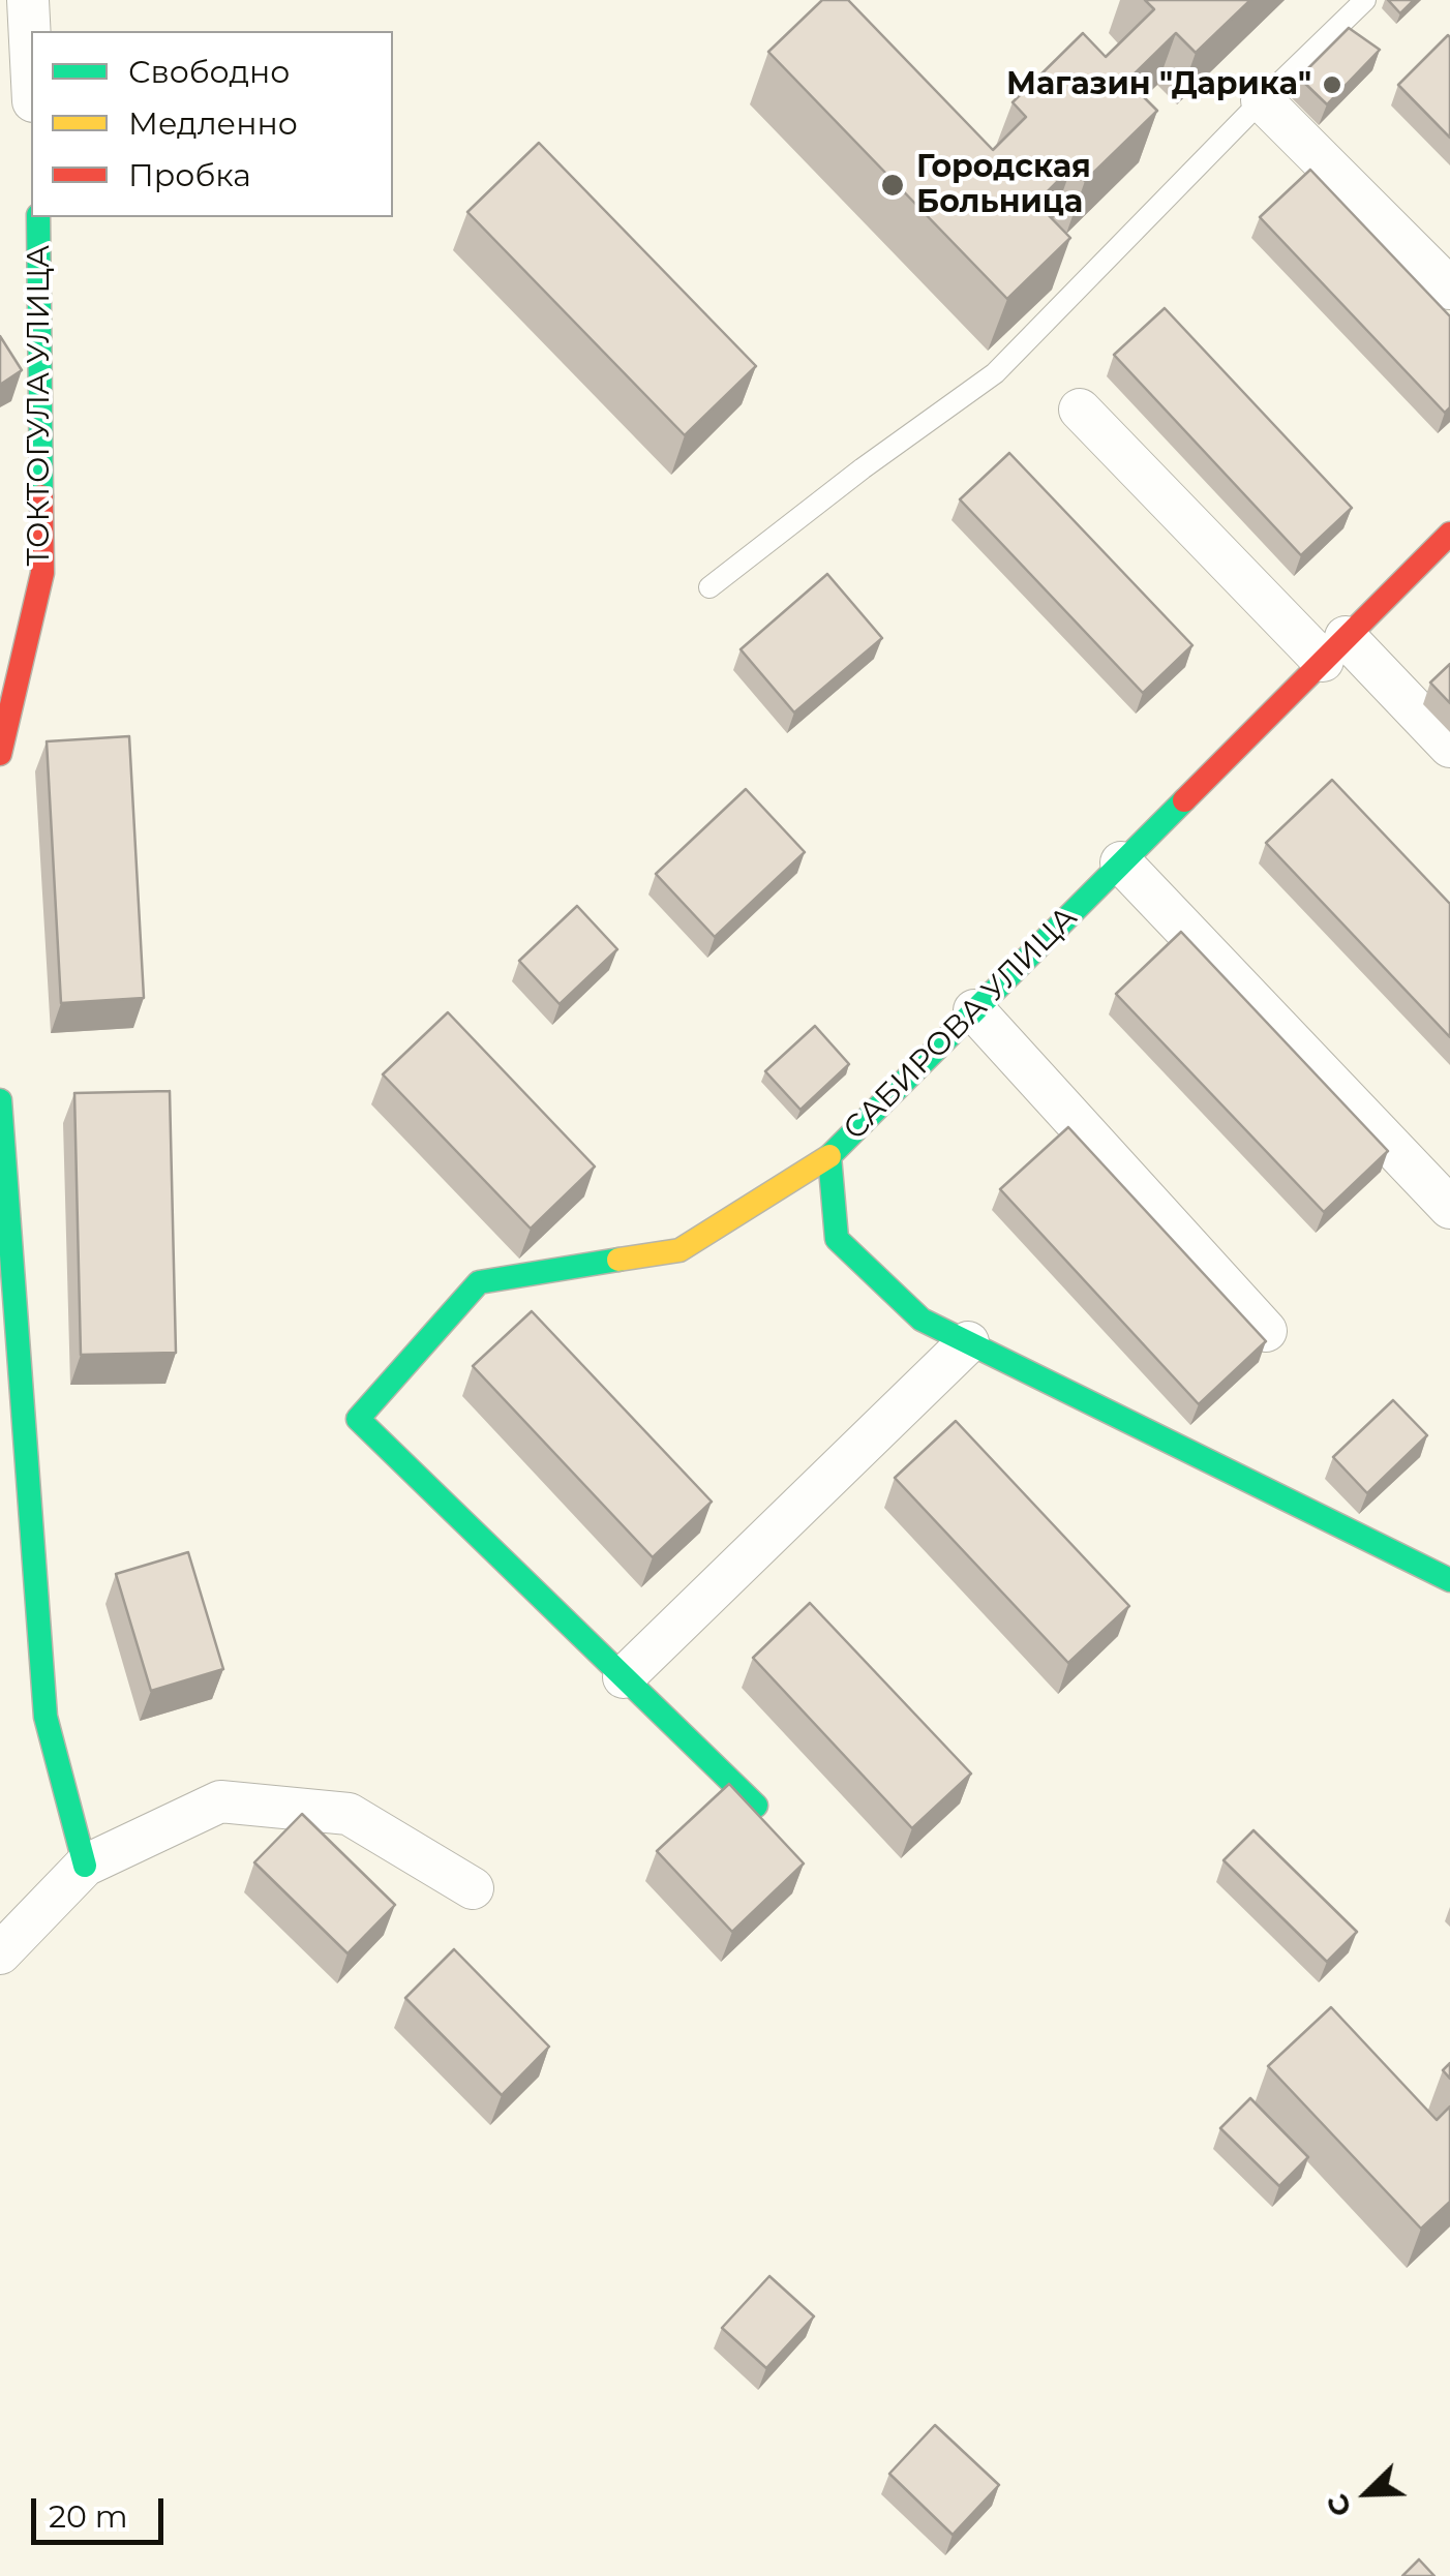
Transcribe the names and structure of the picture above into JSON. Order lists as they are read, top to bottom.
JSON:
{
  "streets": {
    "street": ["ТОКТОГУЛА УЛИЦА", "САБИРОВА УЛИЦА"]
  },
  "places": ["Магазин \"Дарика\"", "Городская Больница"],
  "legend": ["Свободно", "Медленно", "Пробка"],
  "scale_bar": "20 m",
  "north": "bottom left"
}
